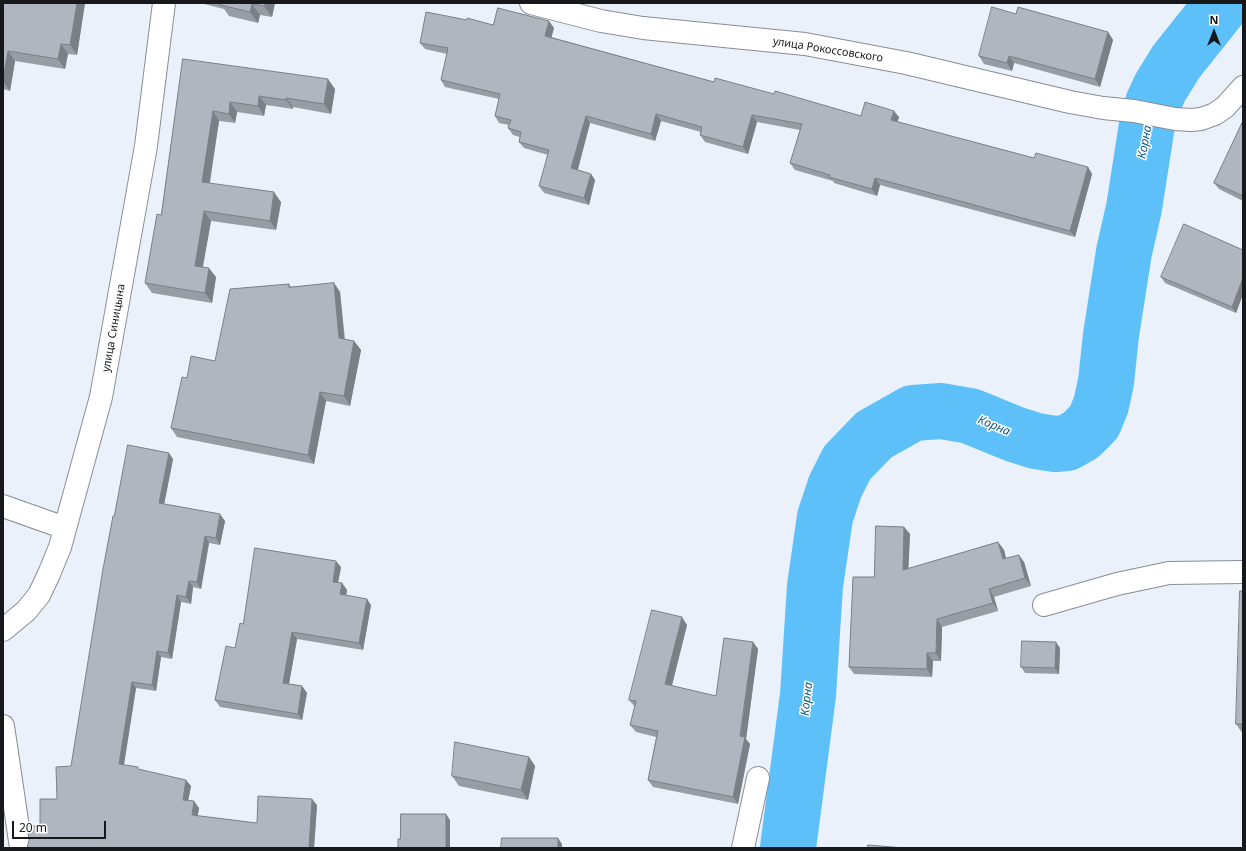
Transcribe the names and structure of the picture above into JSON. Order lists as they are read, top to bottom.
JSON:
{
  "streets": {
    "street": ["улица Рокоссовского", "улица Синицына"]
  },
  "water": ["Корна"],
  "scale_bar": "20 m",
  "north": "top"
}
